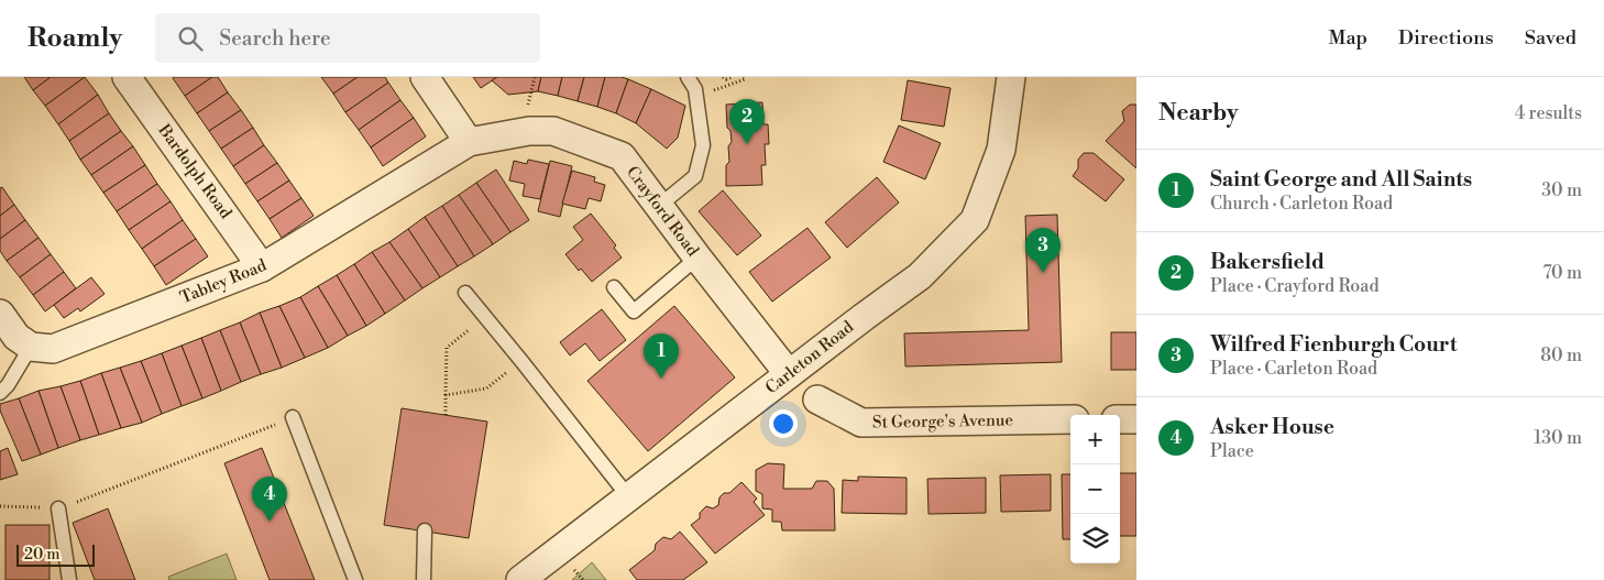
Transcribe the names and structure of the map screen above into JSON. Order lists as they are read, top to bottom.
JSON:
{
  "streets": {
    "street": [
      "Bardolph Road",
      "Crayford Road",
      "Tabley Road",
      "Carleton Road",
      "St George's Avenue"
    ]
  },
  "crossings": [
    ["Bardolph Road", "Tabley Road"],
    ["Crayford Road", "Tabley Road"],
    ["Crayford Road", "Carleton Road"]
  ],
  "scale_bar": "20 m",
  "page": {
    "header": "Roamly",
    "search": "Search here",
    "nav": ["Map", "Directions", "Saved"],
    "heading": ["Nearby", "4 results"],
    "pins": [
      "2",
      "3",
      "1",
      "4"
    ],
    "list": [
      {
        "mark": "1",
        "name": "Saint George and All Saints",
        "note": "Church · Carleton Road",
        "value": "30 m"
      },
      {
        "mark": "2",
        "name": "Bakersfield",
        "note": "Place · Crayford Road",
        "value": "70 m"
      },
      {
        "mark": "3",
        "name": "Wilfred Fienburgh Court",
        "note": "Place · Carleton Road",
        "value": "80 m"
      },
      {
        "mark": "4",
        "name": "Asker House",
        "note": "Place",
        "value": "130 m"
      }
    ],
    "map_buttons": ["+", "−"],
    "scale": "20 m"
  }
}
